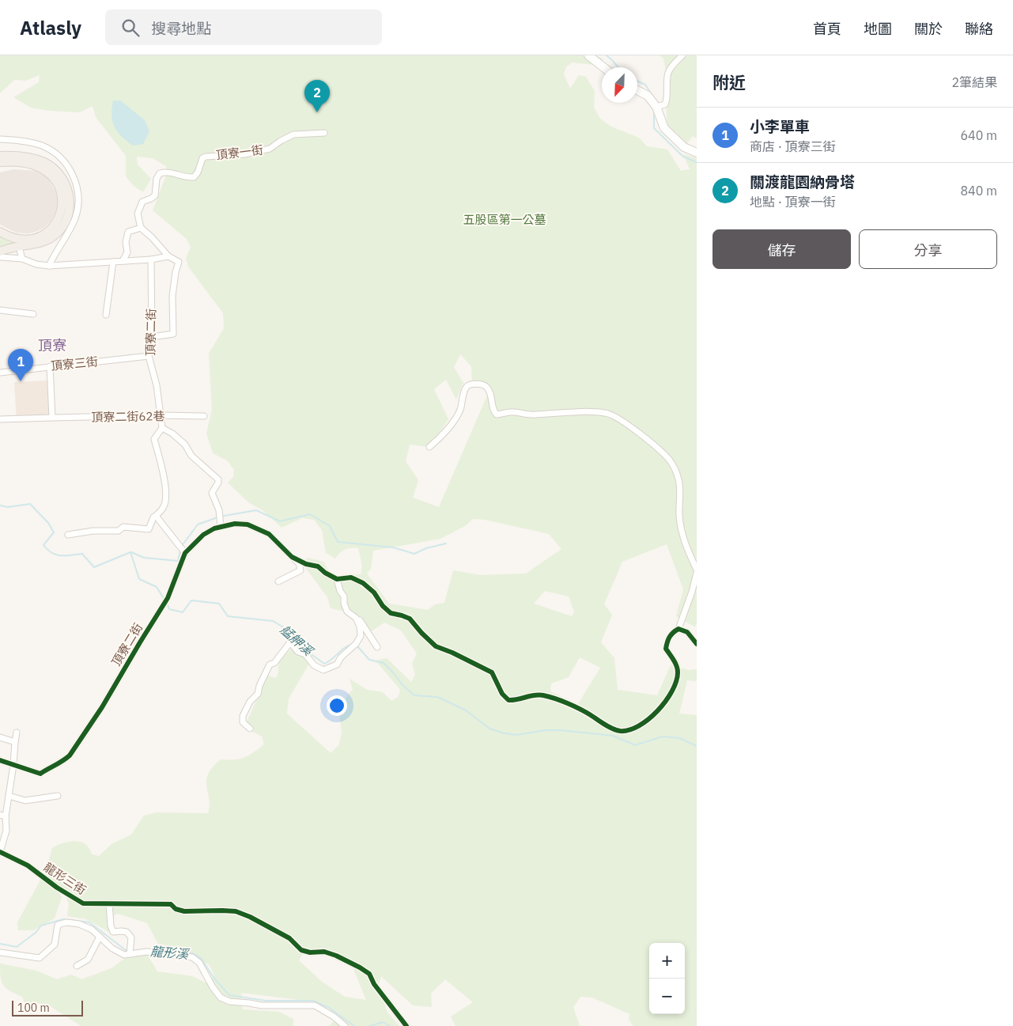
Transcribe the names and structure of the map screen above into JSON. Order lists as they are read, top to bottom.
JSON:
{
  "streets": {
    "street": [
      "頂寮一街",
      "頂寮二街",
      "頂寮三街",
      "頂寮二街62巷",
      "龍形三街"
    ]
  },
  "crossings": [
    ["頂寮二街", "頂寮三街"],
    ["頂寮二街", "頂寮二街62巷"]
  ],
  "districts": ["頂寮"],
  "water": ["艋舺溪", "龍形溪"],
  "parks": ["五股區第一公墓"],
  "scale_bar": "100 m",
  "north": "bottom left",
  "page": {
    "header": "Atlasly",
    "search": "搜尋地點",
    "nav": [
      "首頁",
      "地圖",
      "關於",
      "聯絡"
    ],
    "heading": ["附近", "2筆結果"],
    "pins": ["2", "1"],
    "list": [
      {
        "mark": "1",
        "name": "小李單車",
        "note": "商店 · 頂寮三街",
        "value": "640 m"
      },
      {
        "mark": "2",
        "name": "關渡龍園納骨塔",
        "note": "地點 · 頂寮一街",
        "value": "840 m"
      }
    ],
    "buttons": ["儲存", "分享"],
    "map_buttons": ["+", "−"],
    "scale": "100 m"
  }
}
